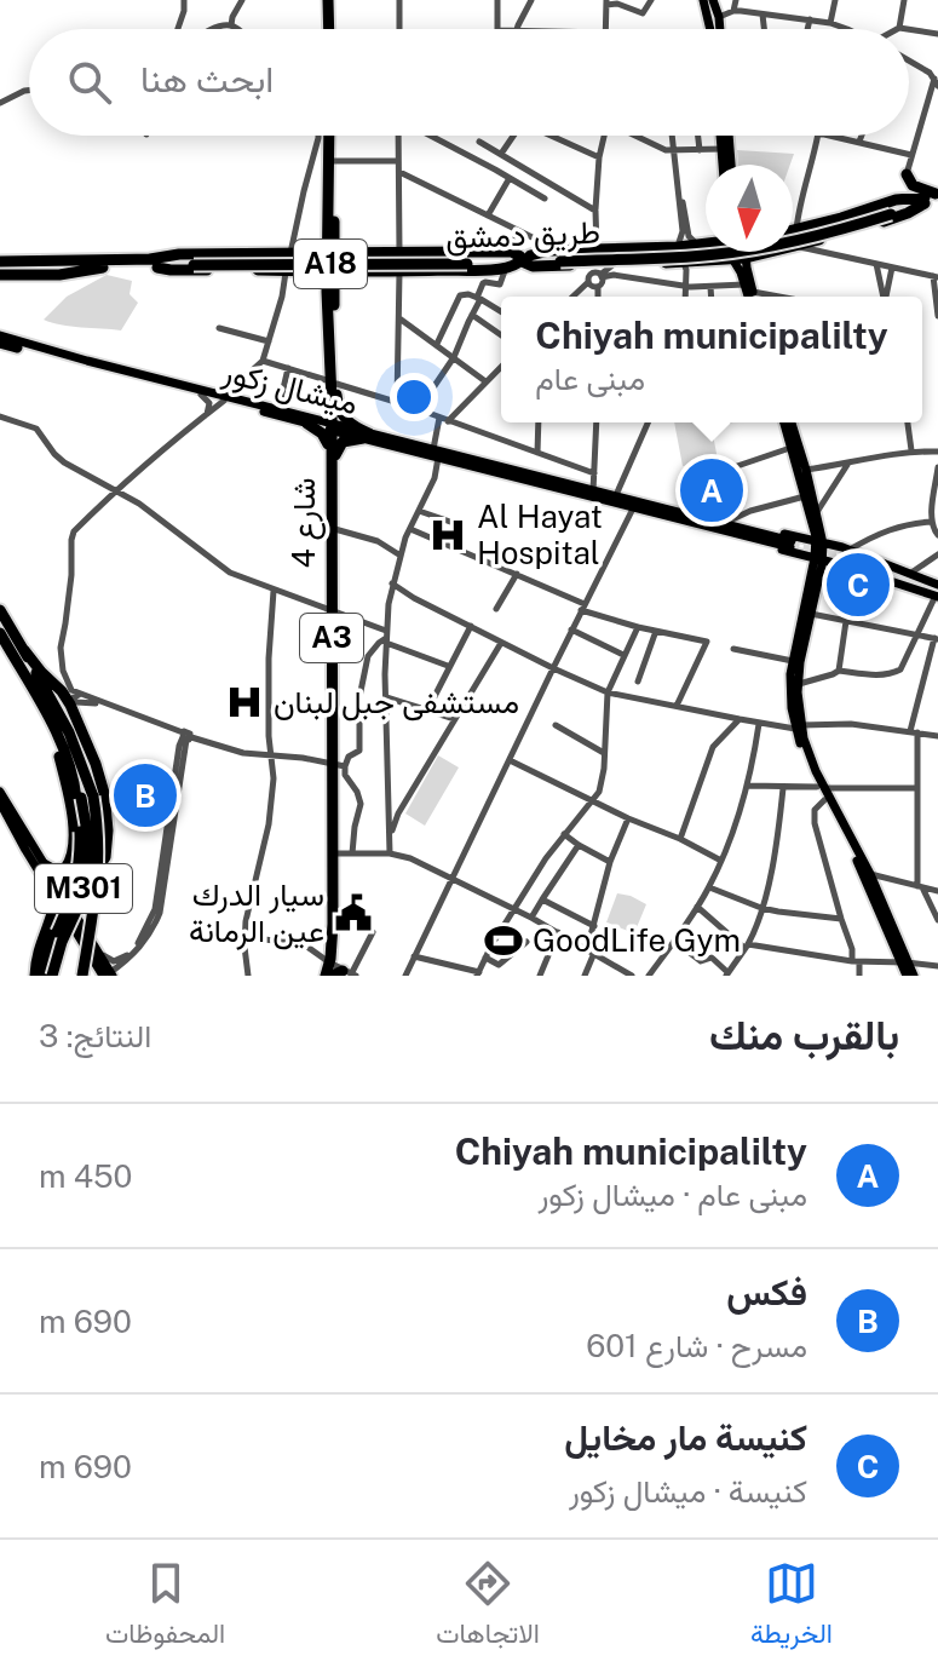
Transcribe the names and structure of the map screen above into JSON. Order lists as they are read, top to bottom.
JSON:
{
  "streets": {
    "highway": [
      "طريق دمشق",
      "A18",
      "شارع 4",
      "A3",
      "M301"
    ],
    "main road": ["ميشال زكور"]
  },
  "crossings": [
    ["ميشال زكور", "شارع 4"],
    ["شارع 4", "A3"]
  ],
  "places": {
    "hospital": ["Al Hayat Hospital", "مستشفى جبل لبنان"],
    "public building": ["سيار الدرك عين الرمانة"],
    "sports": ["GoodLife Gym"]
  },
  "north": "bottom",
  "page": {
    "search": "ابحث هنا",
    "popup": ["Chiyah municipalilty", "مبنى عام"],
    "pins": ["A", "C", "B"],
    "heading": ["بالقرب منك", "النتائج: 3"],
    "list": [
      {
        "mark": "A",
        "name": "Chiyah municipalilty",
        "note": "مبنى عام · ميشال زكور",
        "value": "450 m"
      },
      {
        "mark": "B",
        "name": "فكس",
        "note": "مسرح · شارع 601",
        "value": "690 m"
      },
      {
        "mark": "C",
        "name": "كنيسة مار مخايل",
        "note": "كنيسة · ميشال زكور",
        "value": "690 m"
      }
    ],
    "nav": ["الخريطة", "الاتجاهات", "المحفوظات"]
  }
}
